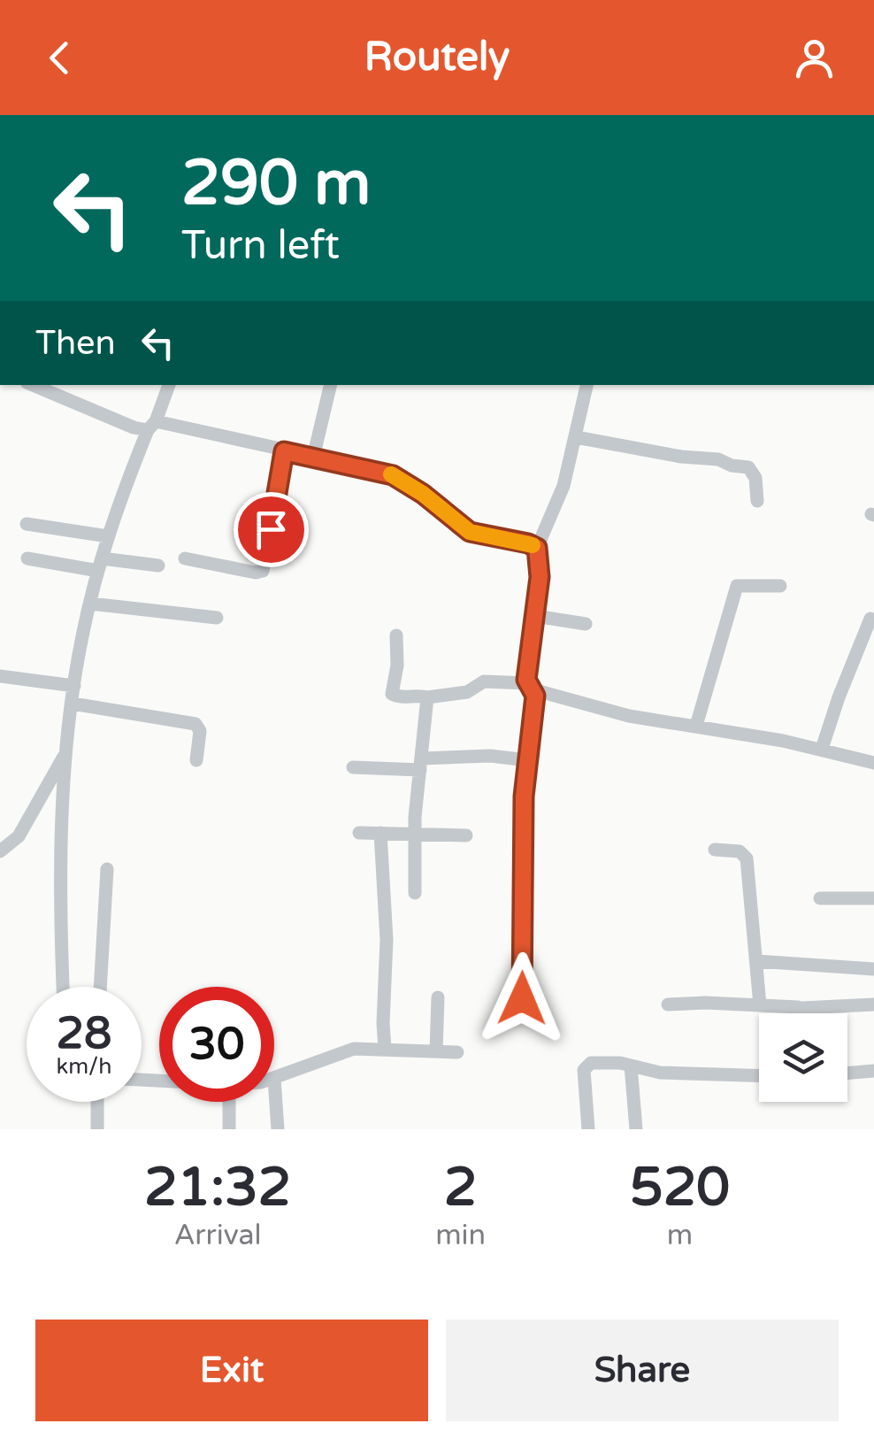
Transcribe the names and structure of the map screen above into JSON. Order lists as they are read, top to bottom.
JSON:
{
  "page": {
    "header": "Routely",
    "turn": ["290 m", "Turn left"],
    "then": "Then",
    "speed": "28 km/h",
    "limit": "30",
    "eta": [
      "21:32",
      "Arrival",
      "2",
      "min",
      "520",
      "m"
    ],
    "buttons": ["Exit", "Share"]
  }
}
